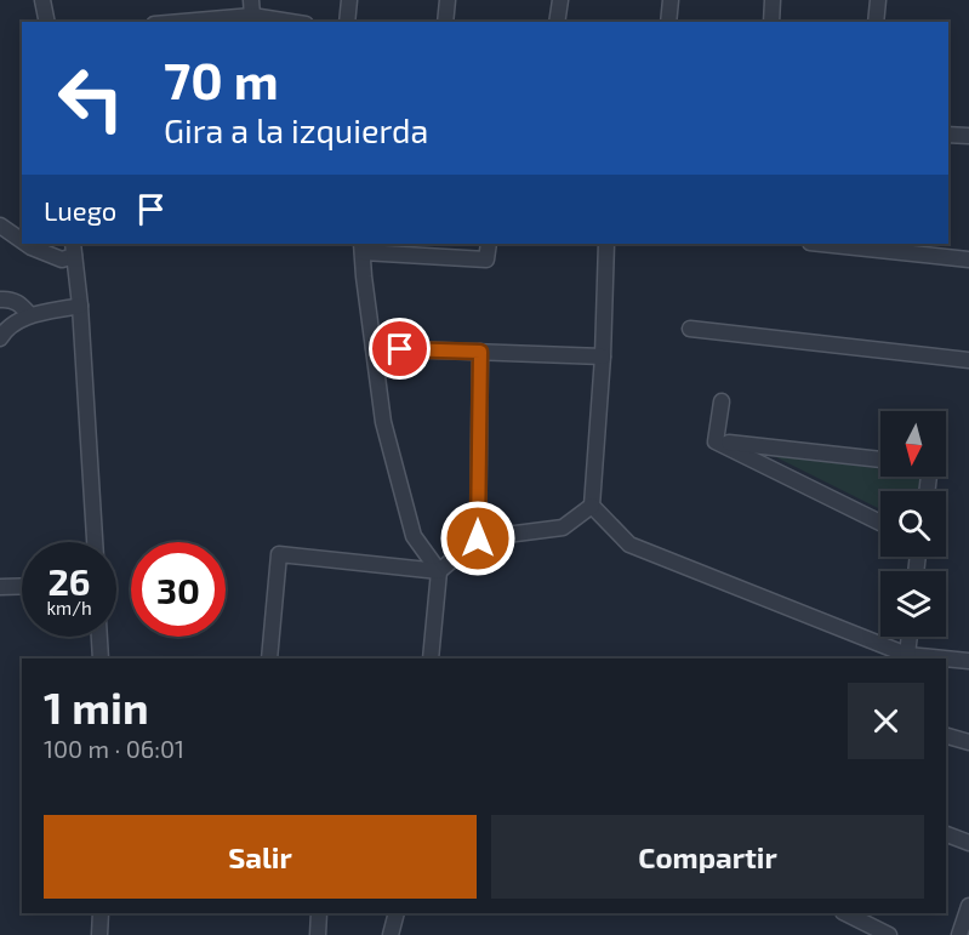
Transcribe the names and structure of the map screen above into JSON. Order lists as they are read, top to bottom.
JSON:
{
  "north": "bottom",
  "page": {
    "turn": ["70 m", "Gira a la izquierda"],
    "then": "Luego",
    "speed": "26 km/h",
    "limit": "30",
    "heading": ["1 min", "100 m · 06:01"],
    "buttons": ["Salir", "Compartir"]
  }
}
